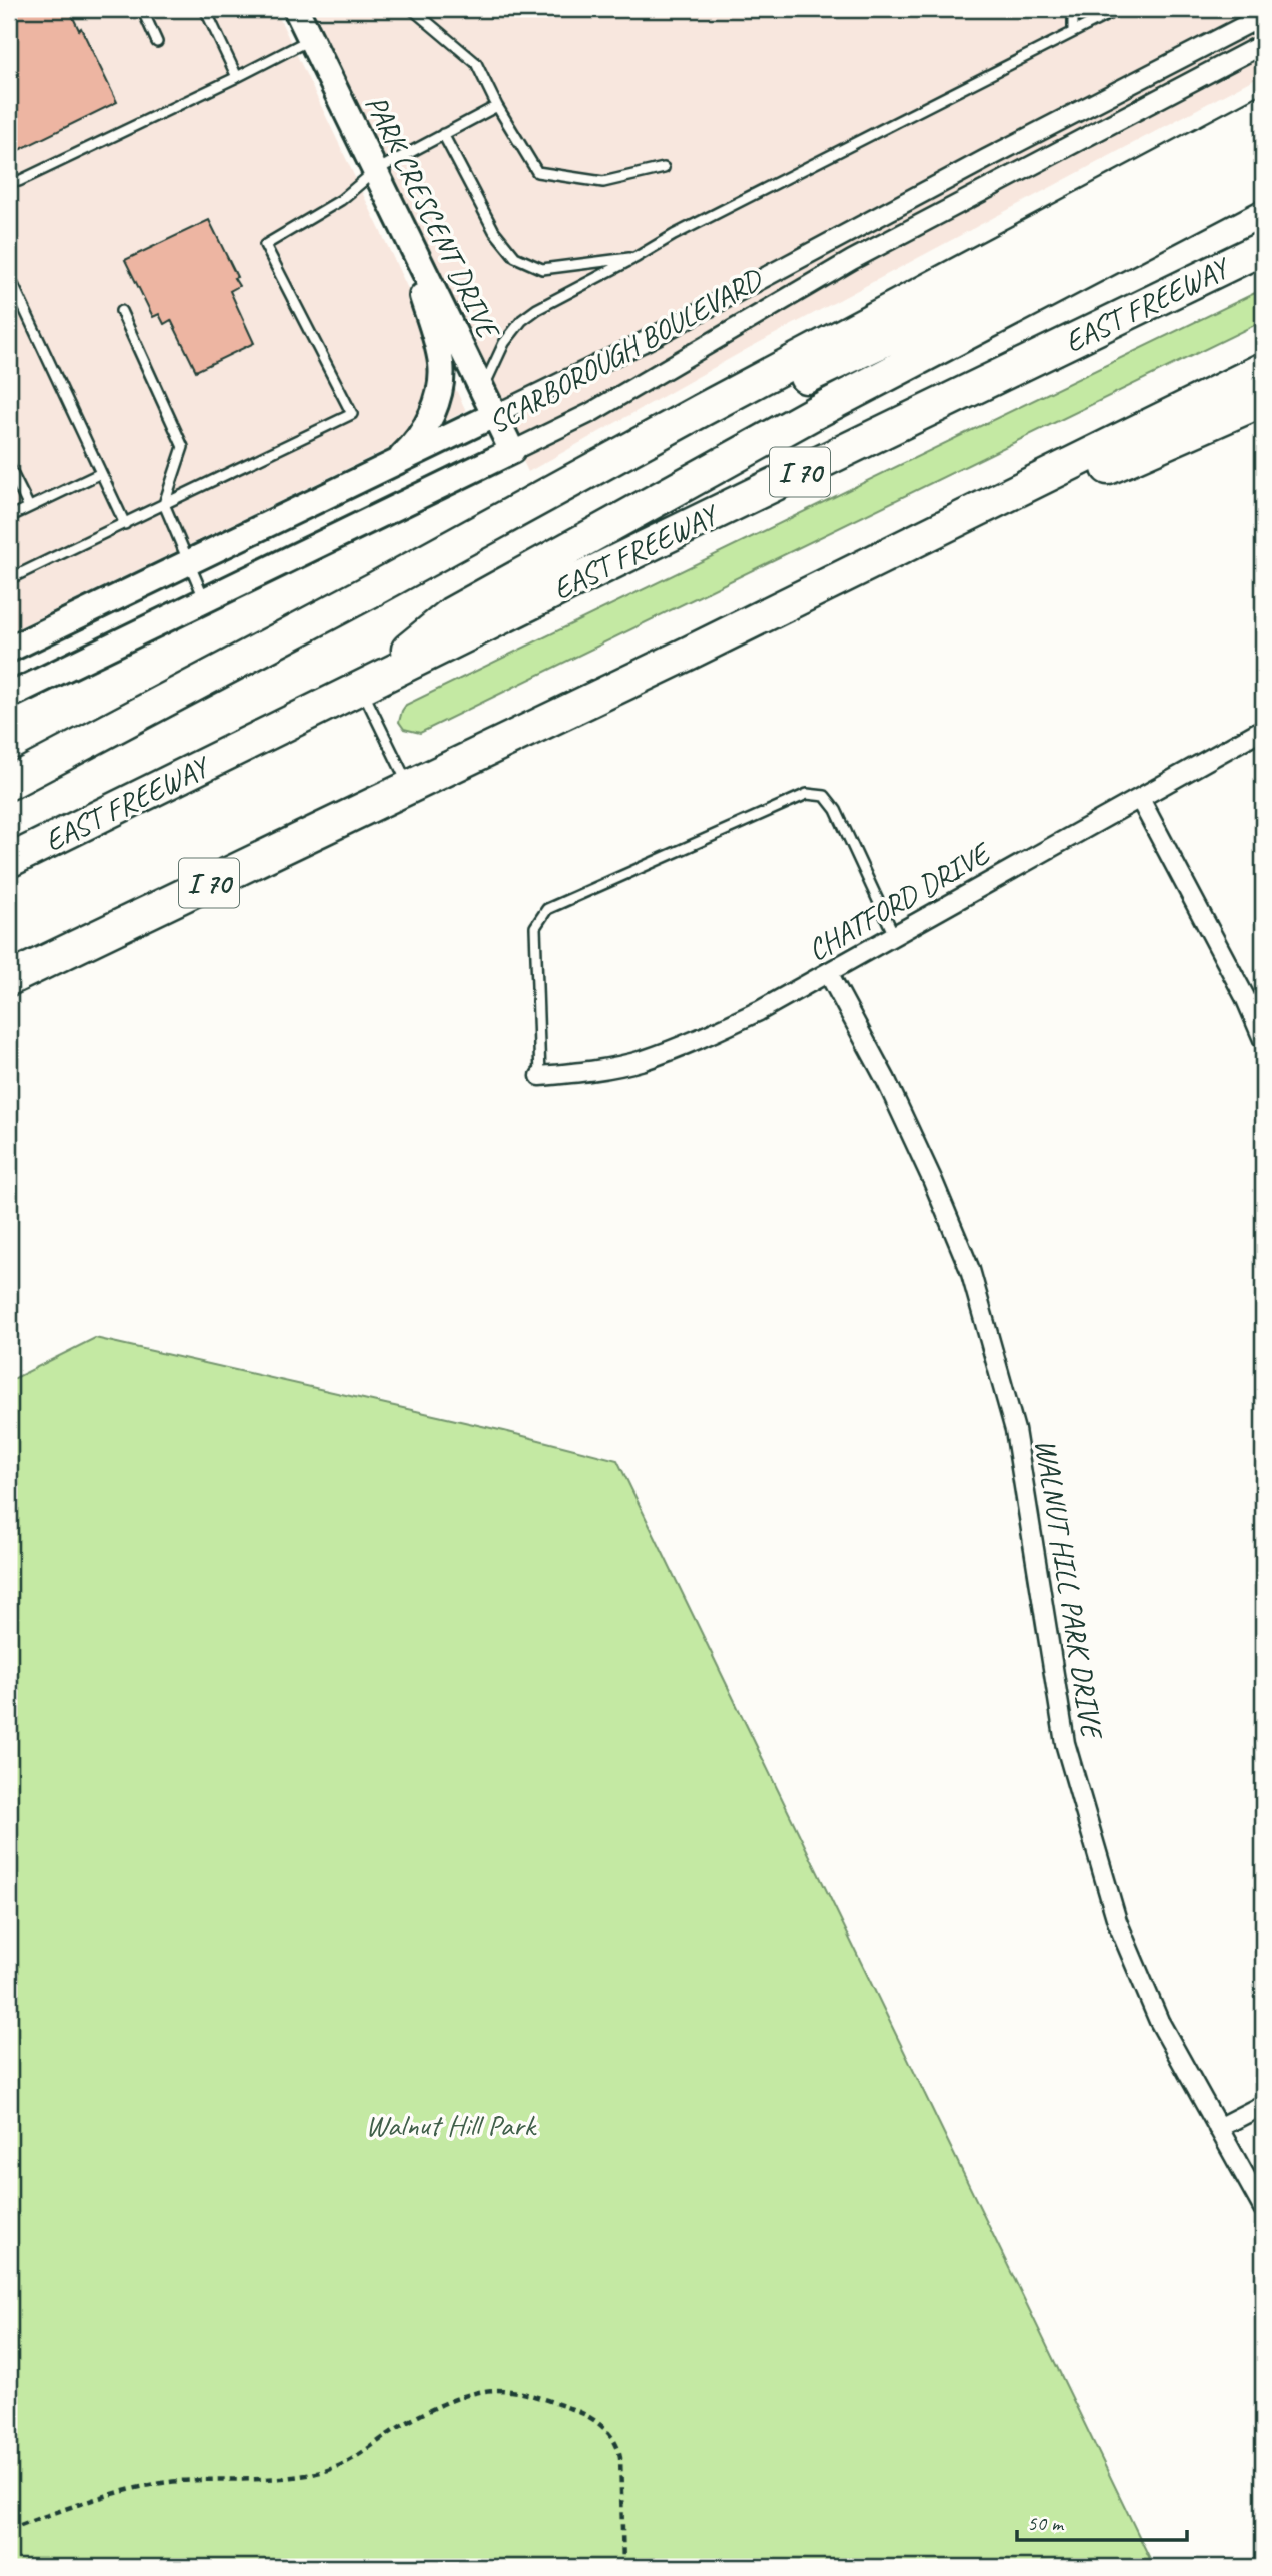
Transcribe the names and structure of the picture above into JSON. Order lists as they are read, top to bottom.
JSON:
{
  "streets": {
    "highway": ["EAST FREEWAY", "I 70"],
    "street": [
      "PARK CRESCENT DRIVE",
      "SCARBOROUGH BOULEVARD",
      "CHATFORD DRIVE",
      "WALNUT HILL PARK DRIVE"
    ]
  },
  "crossings": [
    ["PARK CRESCENT DRIVE", "SCARBOROUGH BOULEVARD"],
    ["CHATFORD DRIVE", "WALNUT HILL PARK DRIVE"]
  ],
  "parks": ["Walnut Hill Park"],
  "scale_bar": "50 m"
}
